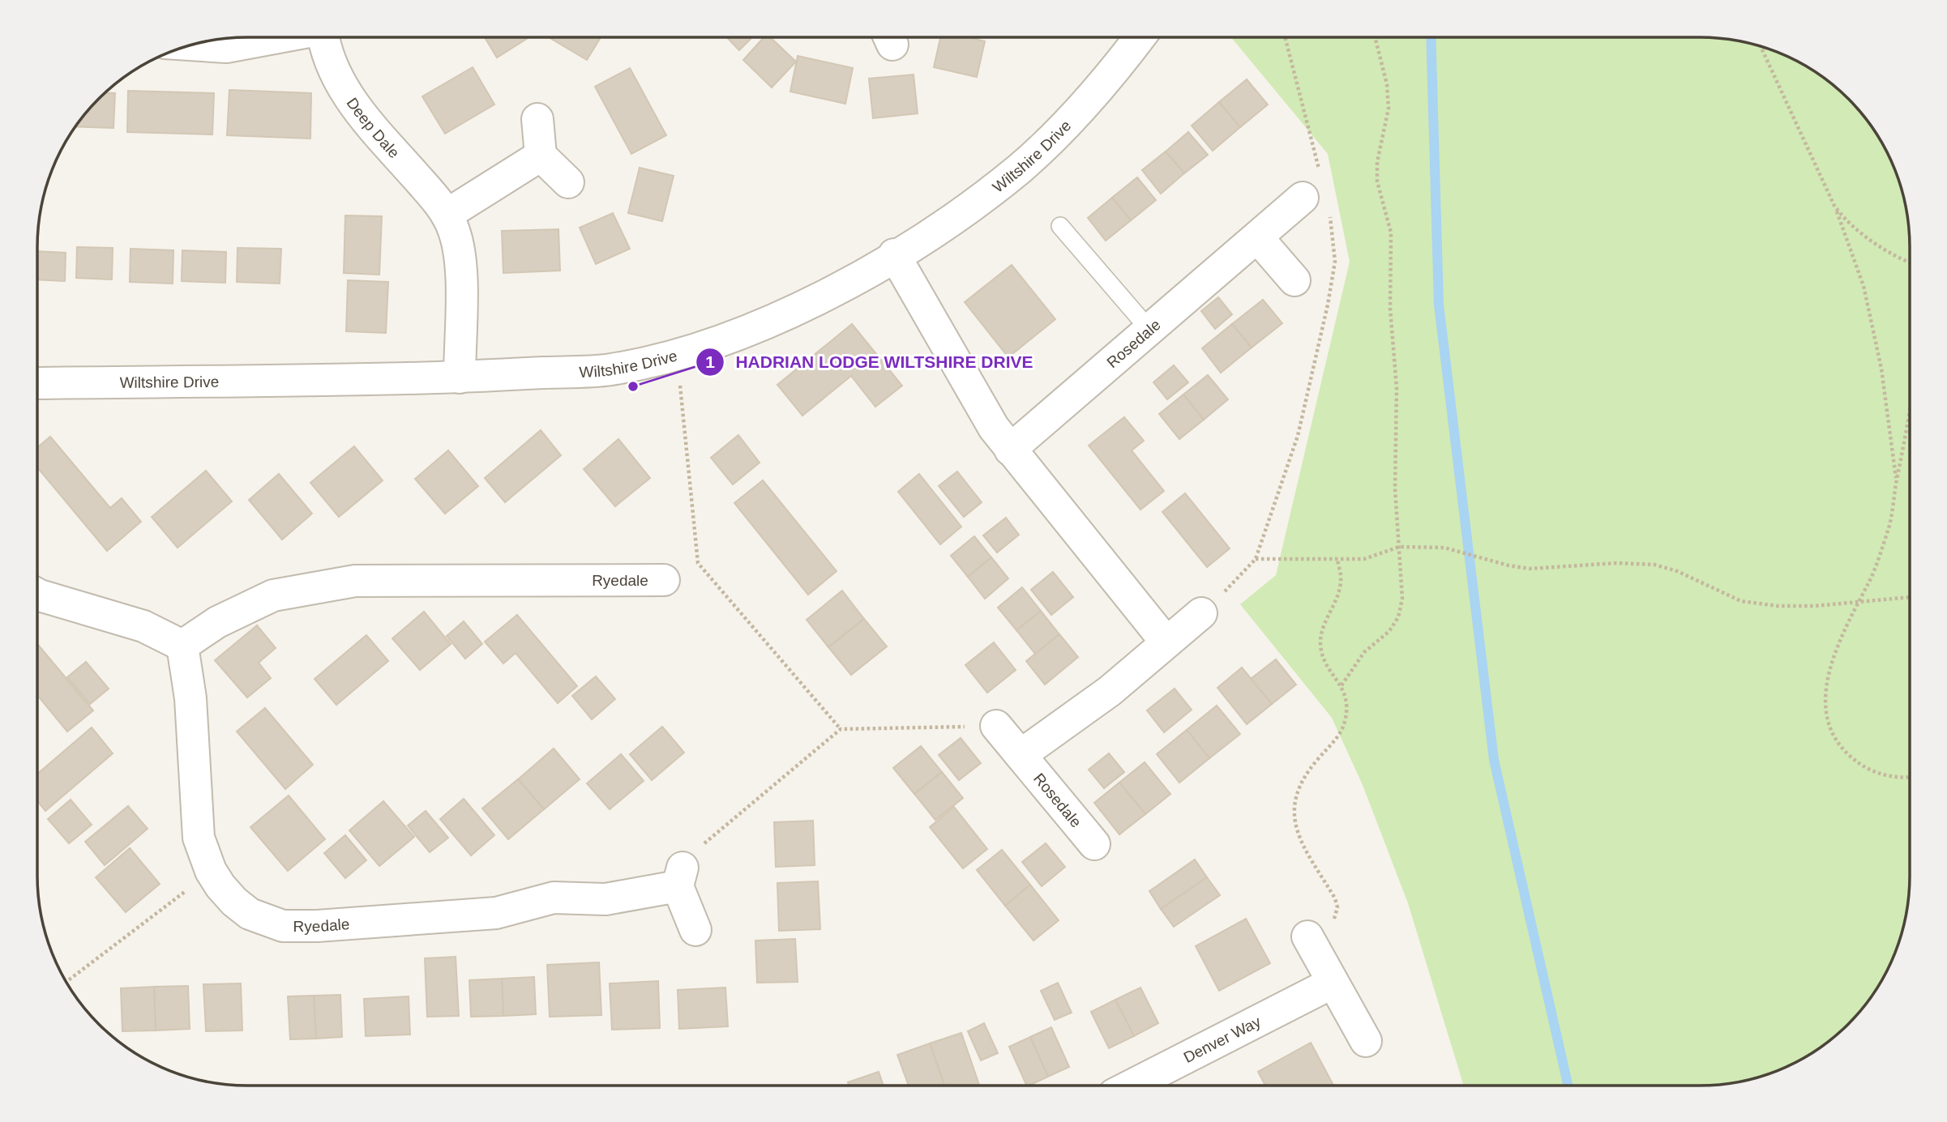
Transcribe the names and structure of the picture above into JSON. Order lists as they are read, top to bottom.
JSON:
{
  "streets": {
    "street": [
      "Deep Dale",
      "Wiltshire Drive",
      "Rosedale",
      "Ryedale",
      "Denver Way"
    ]
  },
  "crossings": [
    ["Deep Dale", "Wiltshire Drive"]
  ],
  "places": ["HADRIAN LODGE WILTSHIRE DRIVE"]
}
